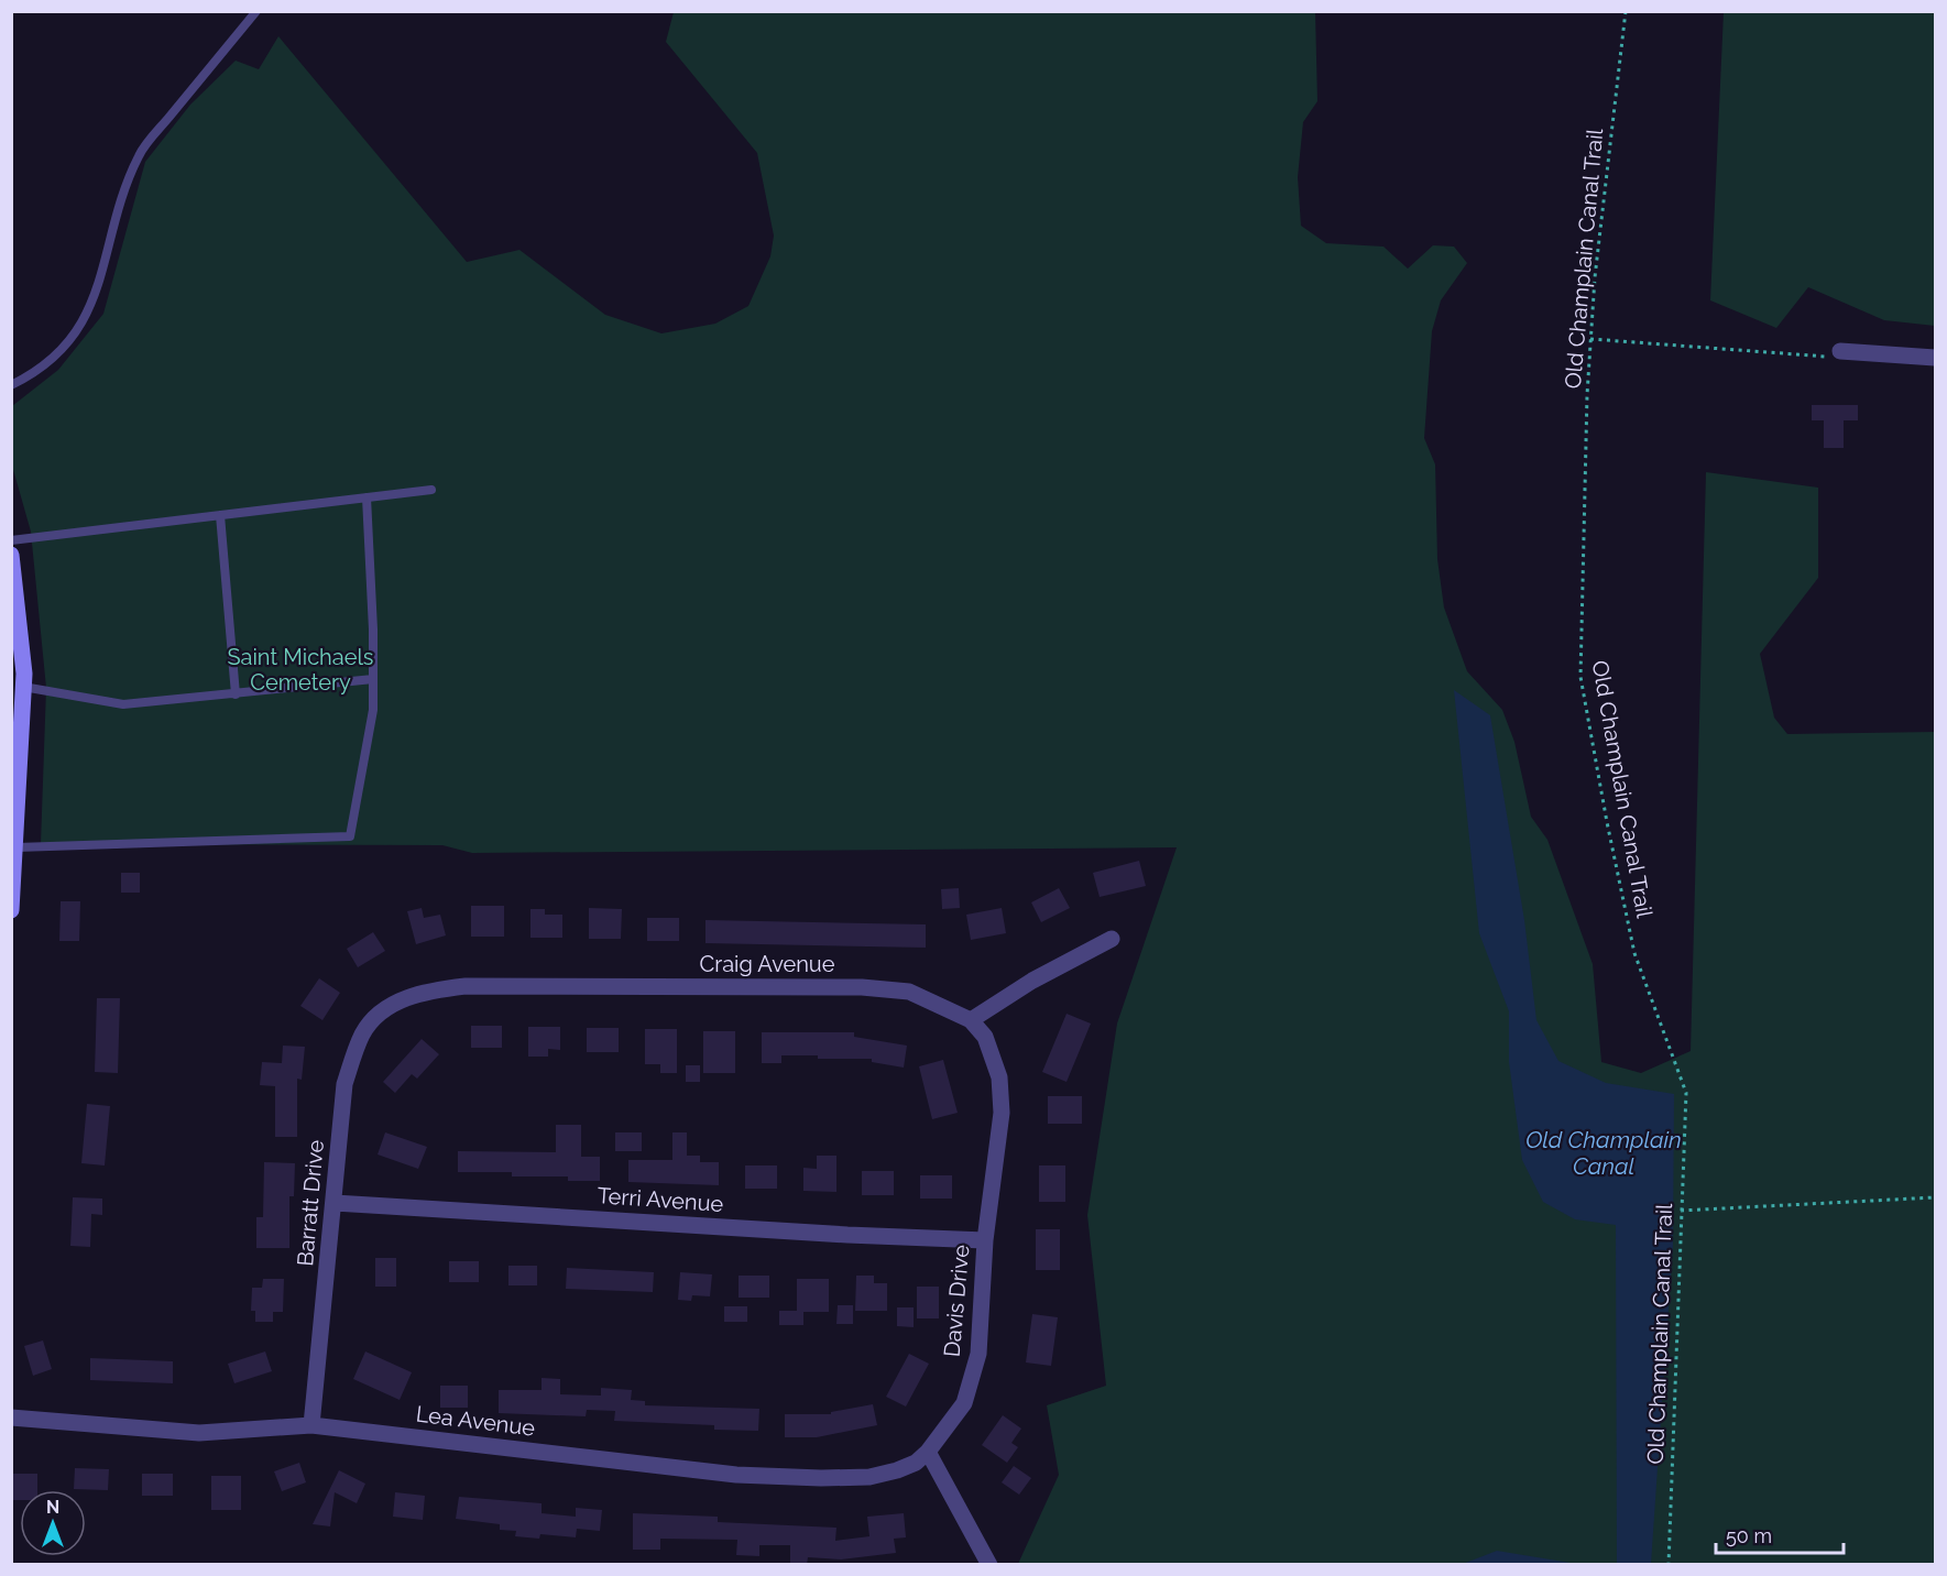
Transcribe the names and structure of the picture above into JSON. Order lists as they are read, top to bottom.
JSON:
{
  "streets": {
    "street": [
      "Craig Avenue",
      "Terri Avenue",
      "Barratt Drive",
      "Davis Drive",
      "Lea Avenue"
    ],
    "path": ["Old Champlain Canal Trail"]
  },
  "crossings": [
    ["Craig Avenue", "Barratt Drive"],
    ["Craig Avenue", "Davis Drive"],
    ["Terri Avenue", "Barratt Drive"],
    ["Terri Avenue", "Davis Drive"],
    ["Barratt Drive", "Lea Avenue"],
    ["Davis Drive", "Lea Avenue"]
  ],
  "water": ["Old Champlain Canal"],
  "parks": ["Saint Michaels Cemetery"],
  "scale_bar": "50 m",
  "north": "top"
}
